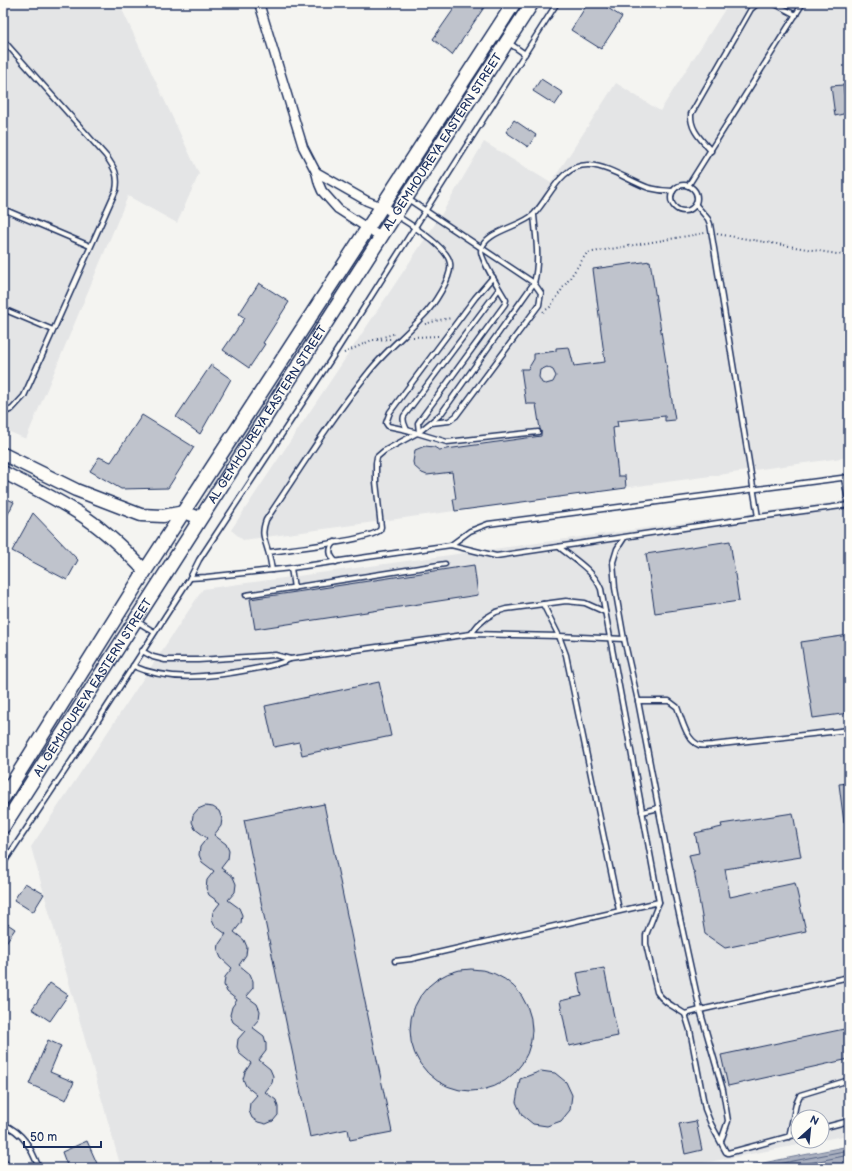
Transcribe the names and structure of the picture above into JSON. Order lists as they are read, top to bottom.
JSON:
{
  "streets": {
    "main road": ["AL GEMHOUREYA EASTERN STREET"]
  },
  "scale_bar": "50 m",
  "north": "top right"
}
